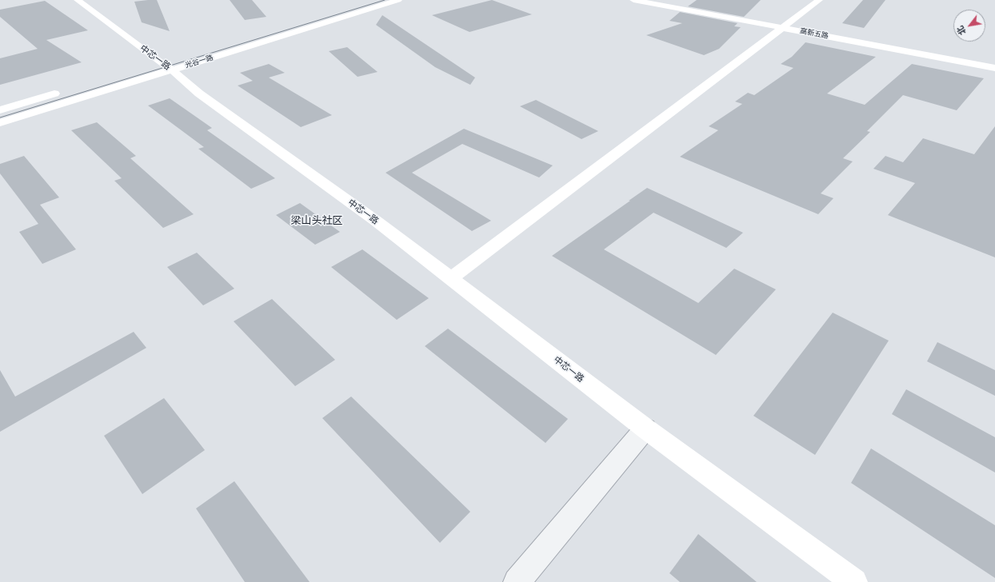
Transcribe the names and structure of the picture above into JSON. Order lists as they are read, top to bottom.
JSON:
{
  "streets": {
    "main road": ["高新五路", "中芯一路", "光谷一路"]
  },
  "crossings": [
    ["中芯一路", "光谷一路"]
  ],
  "districts": ["梁山头社区"],
  "north": "bottom left"
}
